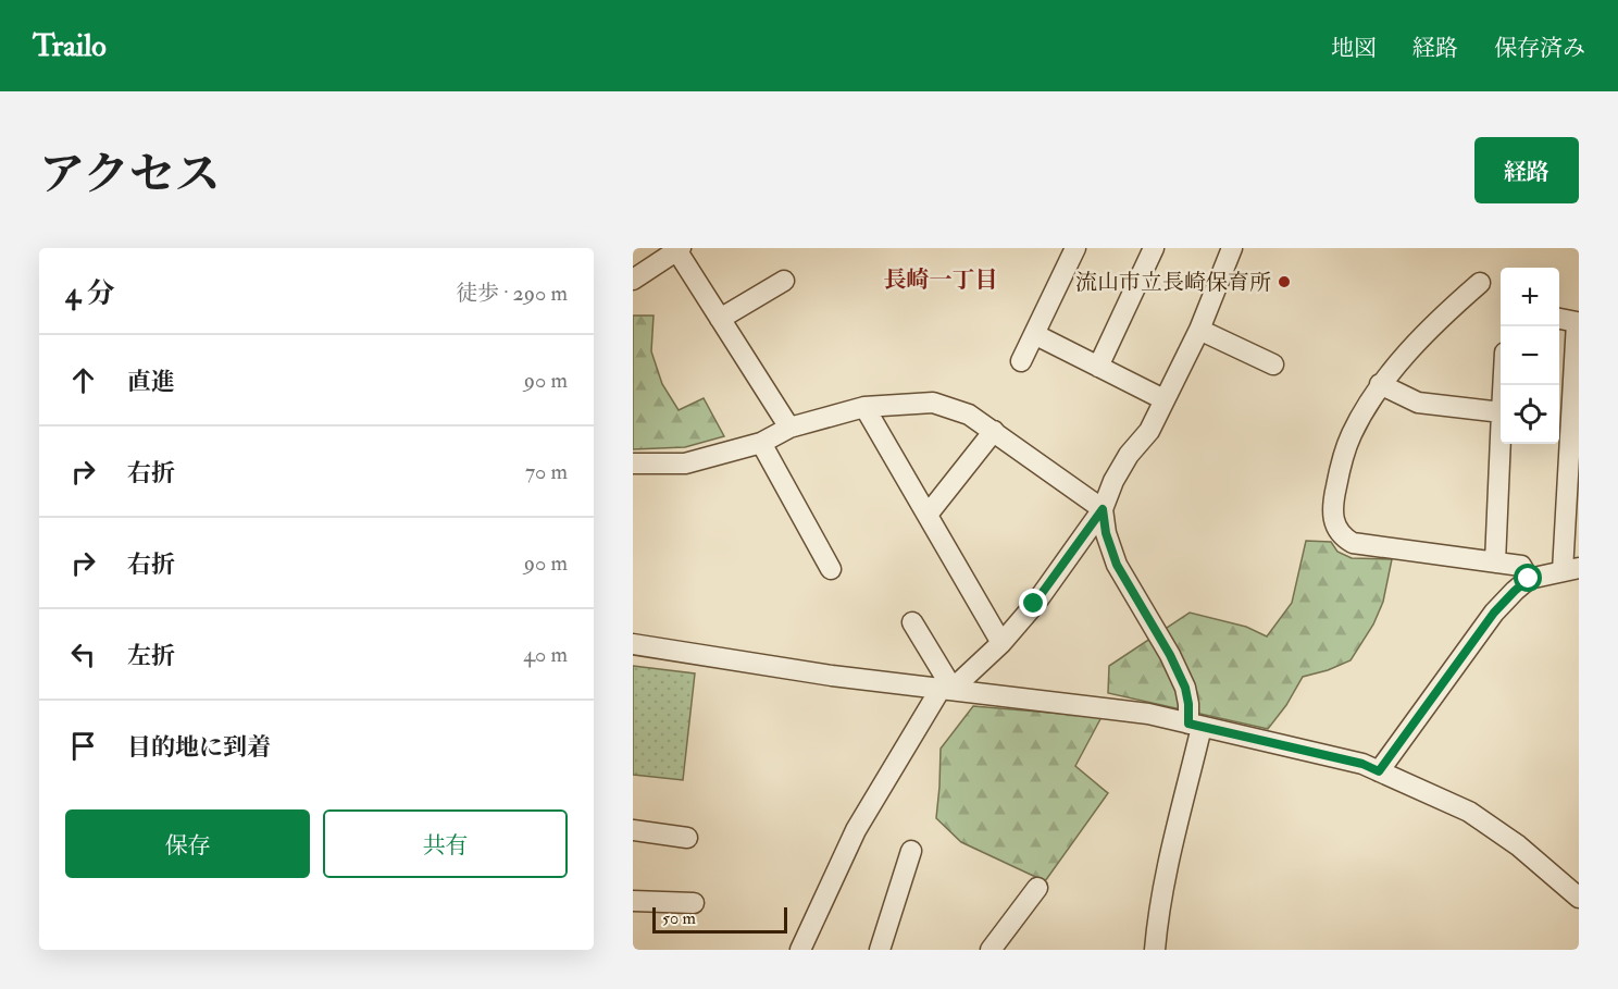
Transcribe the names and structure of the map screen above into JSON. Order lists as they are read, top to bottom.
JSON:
{
  "districts": ["長崎一丁目"],
  "places": ["流山市立長崎保育所"],
  "scale_bar": "50 m",
  "page": {
    "header": "Trailo",
    "nav": ["地図", "経路", "保存済み"],
    "title": "アクセス",
    "buttons": [
      "経路",
      ["保存", "共有"]
    ],
    "heading": ["4 分", "徒歩 · 290 m"],
    "map_buttons": ["+", "−"],
    "list": [
      ["直進", "90 m"],
      ["右折", "70 m"],
      ["右折", "90 m"],
      ["左折", "40 m"],
      "目的地に到着"
    ],
    "scale": "50 m"
  }
}
